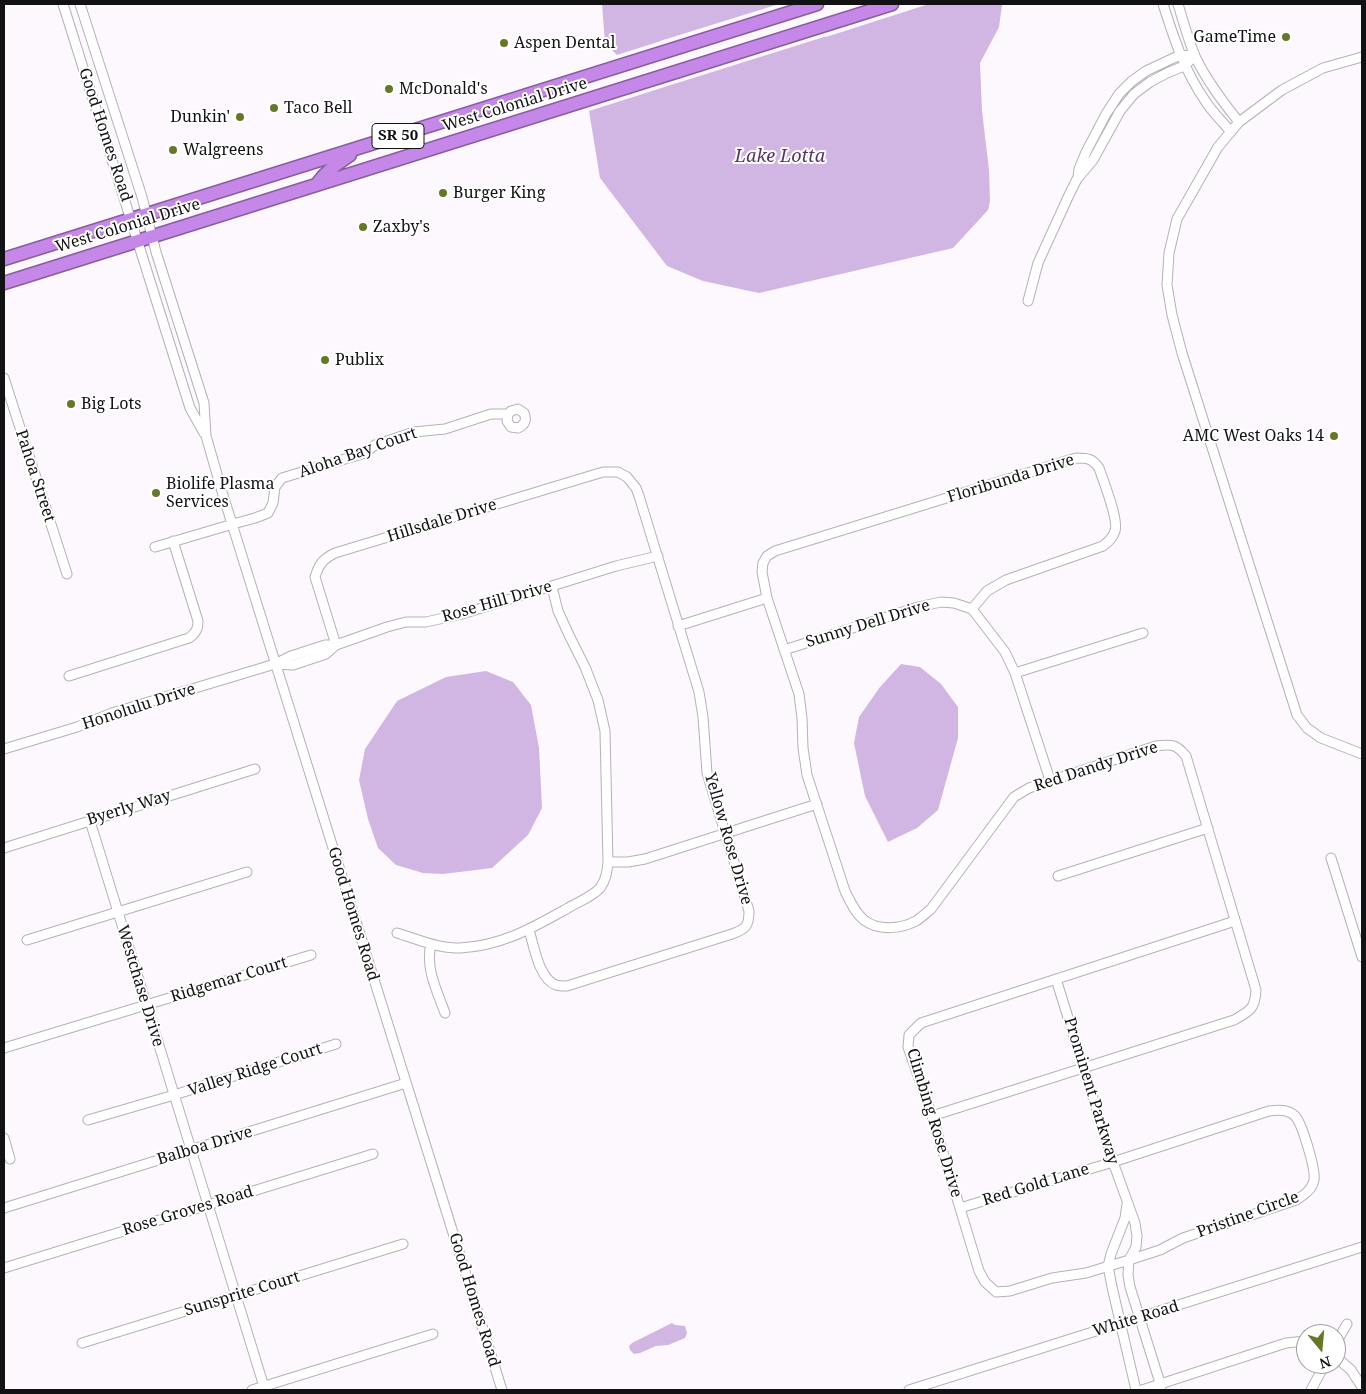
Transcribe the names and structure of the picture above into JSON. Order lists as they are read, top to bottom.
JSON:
{
  "streets": {
    "highway": ["West Colonial Drive", "SR 50"],
    "street": [
      "Good Homes Road",
      "Aloha Bay Court",
      "Pahoa Street",
      "Floribunda Drive",
      "Hillsdale Drive",
      "Rose Hill Drive",
      "Sunny Dell Drive",
      "Honolulu Drive",
      "Red Dandy Drive",
      "Byerly Way",
      "Yellow Rose Drive",
      "Ridgemar Court",
      "Westchase Drive",
      "Valley Ridge Court",
      "Prominent Parkway",
      "Climbing Rose Drive",
      "Balboa Drive",
      "Red Gold Lane",
      "Rose Groves Road",
      "Pristine Circle",
      "Sunsprite Court",
      "White Road"
    ]
  },
  "crossings": [
    ["West Colonial Drive", "Good Homes Road"],
    ["Good Homes Road", "Aloha Bay Court"],
    ["Good Homes Road", "Rose Hill Drive"],
    ["Good Homes Road", "Honolulu Drive"],
    ["Good Homes Road", "Balboa Drive"],
    ["Floribunda Drive", "Sunny Dell Drive"],
    ["Floribunda Drive", "Red Dandy Drive"],
    ["Hillsdale Drive", "Rose Hill Drive"],
    ["Hillsdale Drive", "Yellow Rose Drive"],
    ["Rose Hill Drive", "Honolulu Drive"],
    ["Rose Hill Drive", "Yellow Rose Drive"],
    ["Sunny Dell Drive", "Red Dandy Drive"],
    ["Red Dandy Drive", "Prominent Parkway"],
    ["Red Dandy Drive", "Climbing Rose Drive"],
    ["Byerly Way", "Westchase Drive"],
    ["Ridgemar Court", "Westchase Drive"],
    ["Westchase Drive", "Valley Ridge Court"],
    ["Westchase Drive", "Balboa Drive"],
    ["Westchase Drive", "Rose Groves Road"],
    ["Westchase Drive", "Sunsprite Court"],
    ["Prominent Parkway", "Climbing Rose Drive"],
    ["Prominent Parkway", "Red Gold Lane"],
    ["Prominent Parkway", "Pristine Circle"],
    ["Prominent Parkway", "White Road"],
    ["Climbing Rose Drive", "Red Gold Lane"],
    ["Climbing Rose Drive", "Pristine Circle"],
    ["Red Gold Lane", "Pristine Circle"]
  ],
  "water": ["Lake Lotta"],
  "places": [
    "GameTime",
    "Aspen Dental",
    "McDonald's",
    "Taco Bell",
    "Dunkin'",
    "Walgreens",
    "Burger King",
    "Zaxby's",
    "Publix",
    "Big Lots",
    "AMC West Oaks 14",
    "Biolife Plasma Services"
  ],
  "north": "bottom"
}
